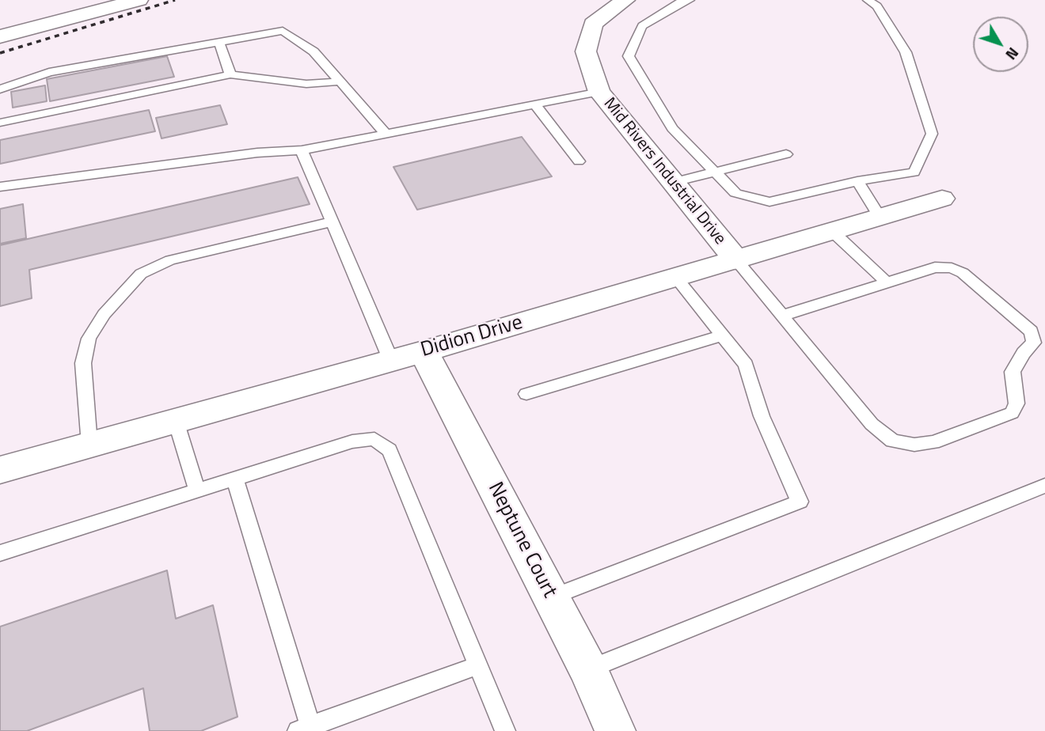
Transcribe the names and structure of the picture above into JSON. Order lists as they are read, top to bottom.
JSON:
{
  "streets": {
    "street": ["Mid Rivers Industrial Drive", "Didion Drive", "Neptune Court"]
  },
  "crossings": [
    ["Mid Rivers Industrial Drive", "Didion Drive"],
    ["Didion Drive", "Neptune Court"]
  ],
  "north": "bottom right"
}
